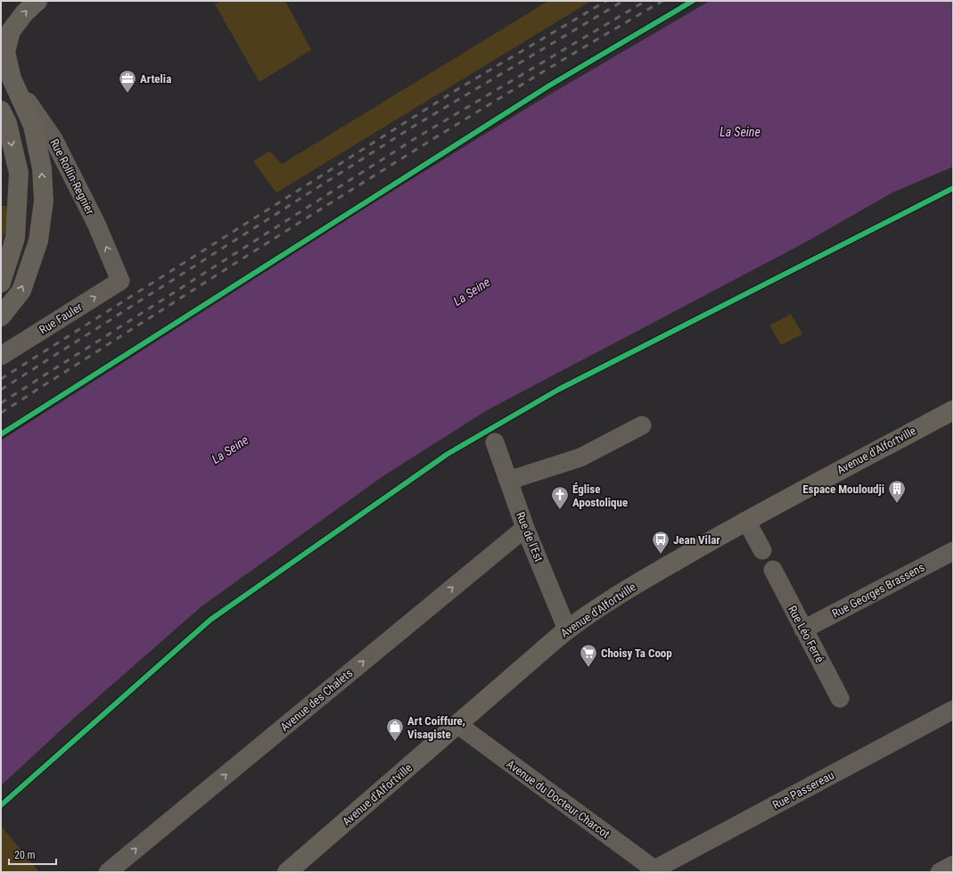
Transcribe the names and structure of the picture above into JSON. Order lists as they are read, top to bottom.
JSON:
{
  "streets": {
    "main road": ["Avenue d'Alfortville"],
    "street": [
      "Rue Rollin-Regnier",
      "Rue Fauler",
      "Rue de l'Est",
      "Rue Georges Brassens",
      "Rue Léo Ferré",
      "Avenue des Chalets",
      "Rue Passereau",
      "Avenue du Docteur Charcot"
    ]
  },
  "crossings": [
    ["Rue Rollin-Regnier", "Rue Fauler"],
    ["Avenue d'Alfortville", "Rue de l'Est"],
    ["Avenue d'Alfortville", "Avenue du Docteur Charcot"],
    ["Rue de l'Est", "Avenue des Chalets"],
    ["Rue Georges Brassens", "Rue Léo Ferré"],
    ["Rue Passereau", "Avenue du Docteur Charcot"]
  ],
  "one_way": ["Rue Rollin-Regnier", "Rue Fauler", "Avenue des Chalets"],
  "water": ["La Seine"],
  "places": {
    "office": ["Artelia"],
    "building": ["Espace Mouloudji"],
    "church": ["Église Apostolique"],
    "bus stop": ["Jean Vilar"],
    "supermarket": ["Choisy Ta Coop"],
    "shop": ["Art Coiffure, Visagiste"]
  },
  "scale_bar": "20 m"
}
